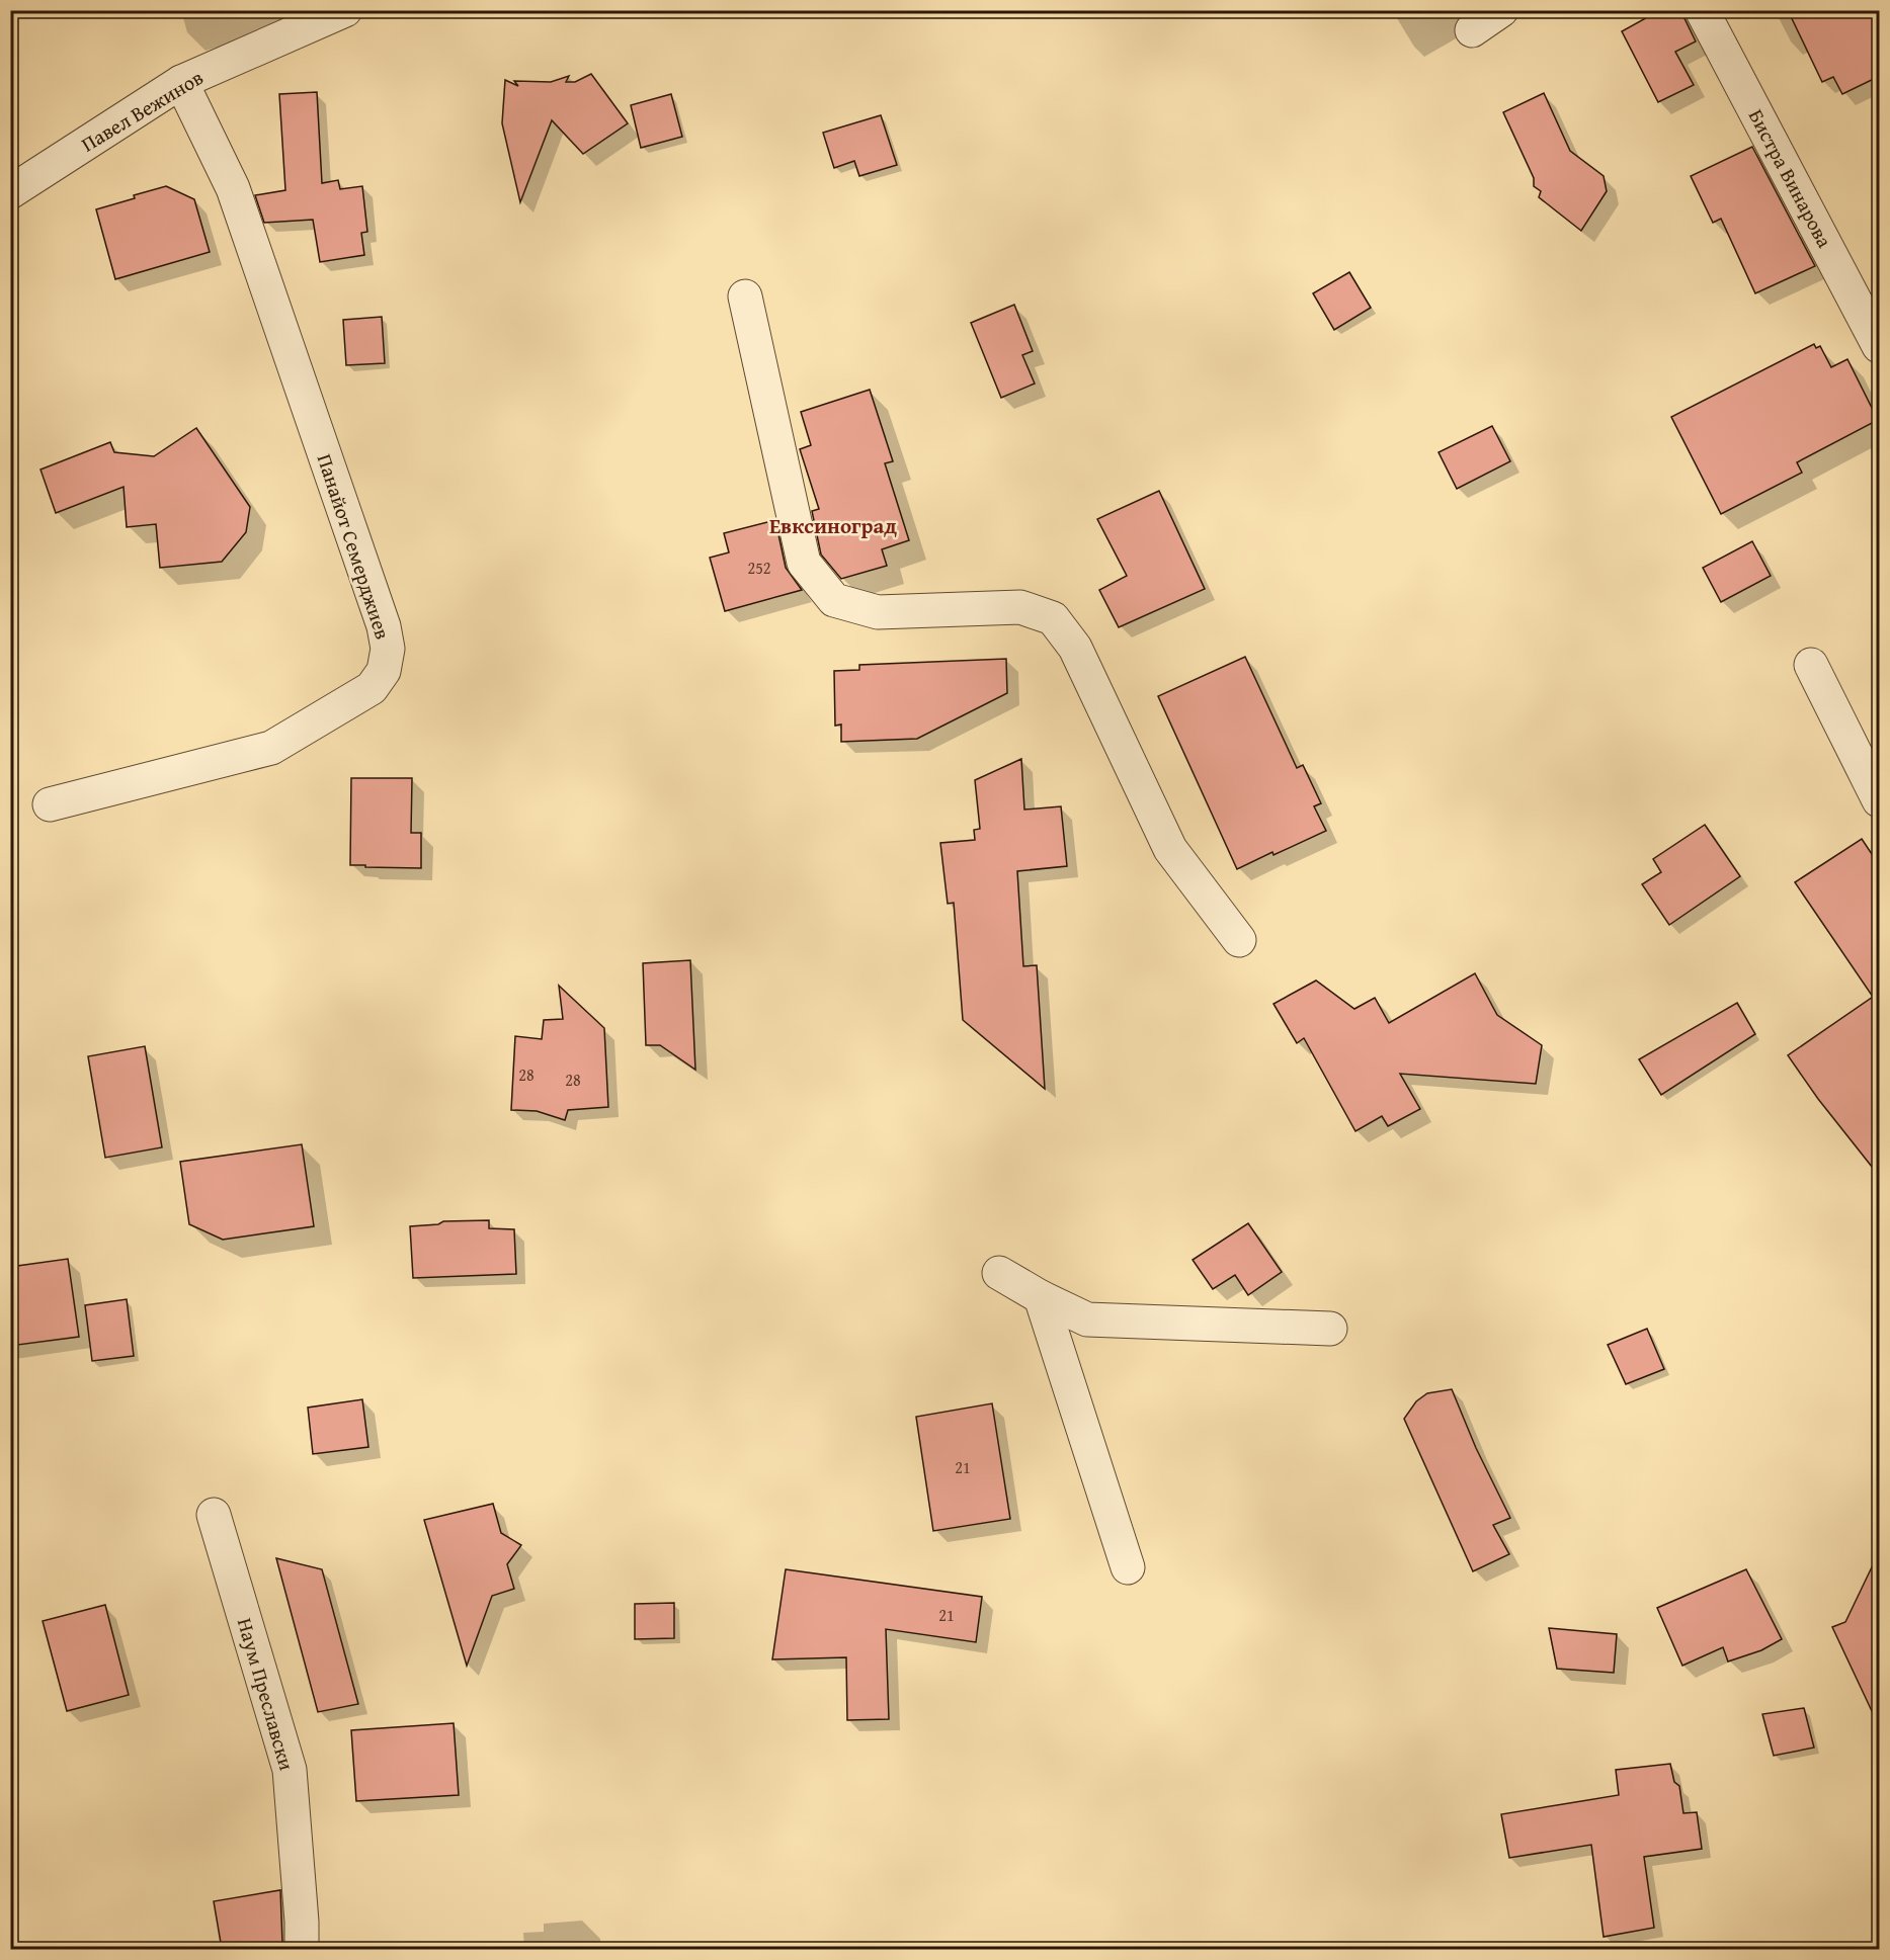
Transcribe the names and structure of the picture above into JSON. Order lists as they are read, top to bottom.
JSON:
{
  "streets": {
    "street": [
      "Павел Вежинов",
      "Бистра Винарова",
      "Панайот Семерджиев",
      "Наум Преславски"
    ]
  },
  "crossings": [
    ["Павел Вежинов", "Панайот Семерджиев"]
  ],
  "districts": ["Евксиноград"],
  "house_numbers": [
    "252",
    "28",
    "28",
    "21",
    "21"
  ]
}
